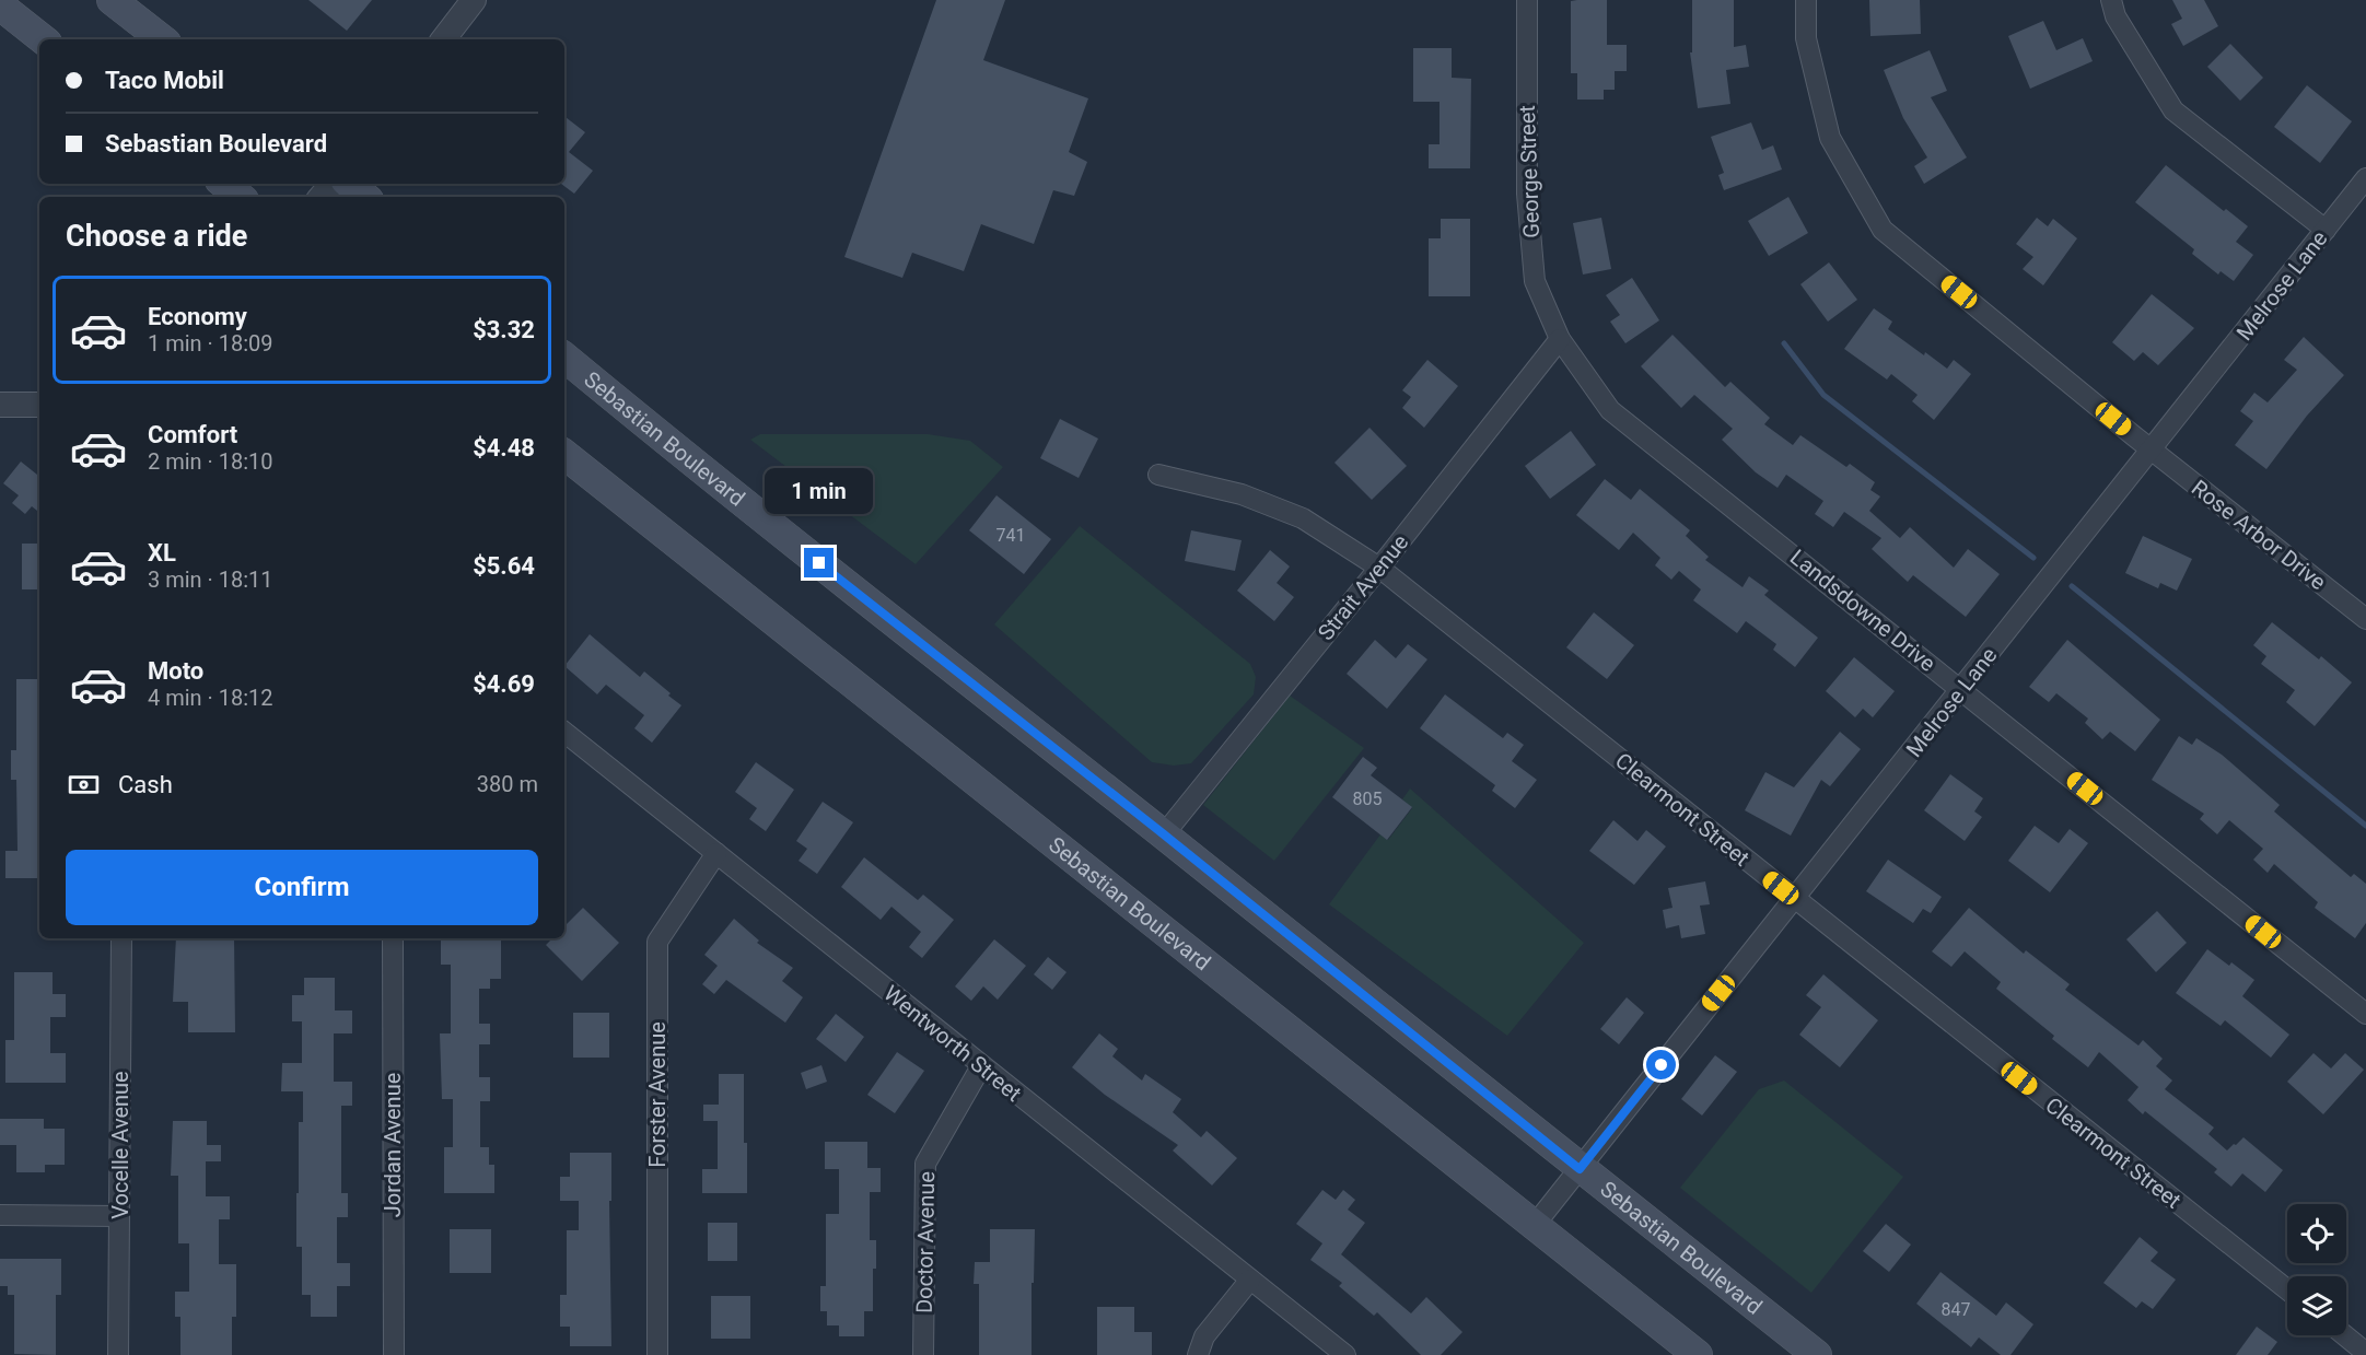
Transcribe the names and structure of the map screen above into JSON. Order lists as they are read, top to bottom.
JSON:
{
  "streets": {
    "main road": ["Sebastian Boulevard"],
    "street": [
      "George Street",
      "Melrose Lane",
      "Rose Arbor Drive",
      "Strait Avenue",
      "Landsdowne Drive",
      "Clearmont Street",
      "Wentworth Street",
      "Forster Avenue",
      "Vocelle Avenue",
      "Jordan Avenue",
      "Doctor Avenue"
    ]
  },
  "crossings": [
    ["George Street", "Strait Avenue"],
    ["George Street", "Landsdowne Drive"],
    ["Melrose Lane", "Sebastian Boulevard"],
    ["Melrose Lane", "Rose Arbor Drive"],
    ["Melrose Lane", "Landsdowne Drive"],
    ["Melrose Lane", "Clearmont Street"],
    ["Sebastian Boulevard", "Strait Avenue"],
    ["Strait Avenue", "Landsdowne Drive"],
    ["Strait Avenue", "Clearmont Street"],
    ["Wentworth Street", "Forster Avenue"],
    ["Wentworth Street", "Doctor Avenue"]
  ],
  "house_numbers": ["741", "805", "847"],
  "page": {
    "banner": ["Taco Mobil", "Sebastian Boulevard"],
    "heading": "Choose a ride",
    "list": [
      {
        "name": "Economy",
        "note": "1 min · 18:09",
        "value": "$3.32"
      },
      {
        "name": "Comfort",
        "note": "2 min · 18:10",
        "value": "$4.48"
      },
      {
        "name": "XL",
        "note": "3 min · 18:11",
        "value": "$5.64"
      },
      {
        "name": "Moto",
        "note": "4 min · 18:12",
        "value": "$4.69"
      }
    ],
    "bubble": "1 min",
    "pay": ["Cash", "380 m"],
    "buttons": "Confirm"
  }
}
